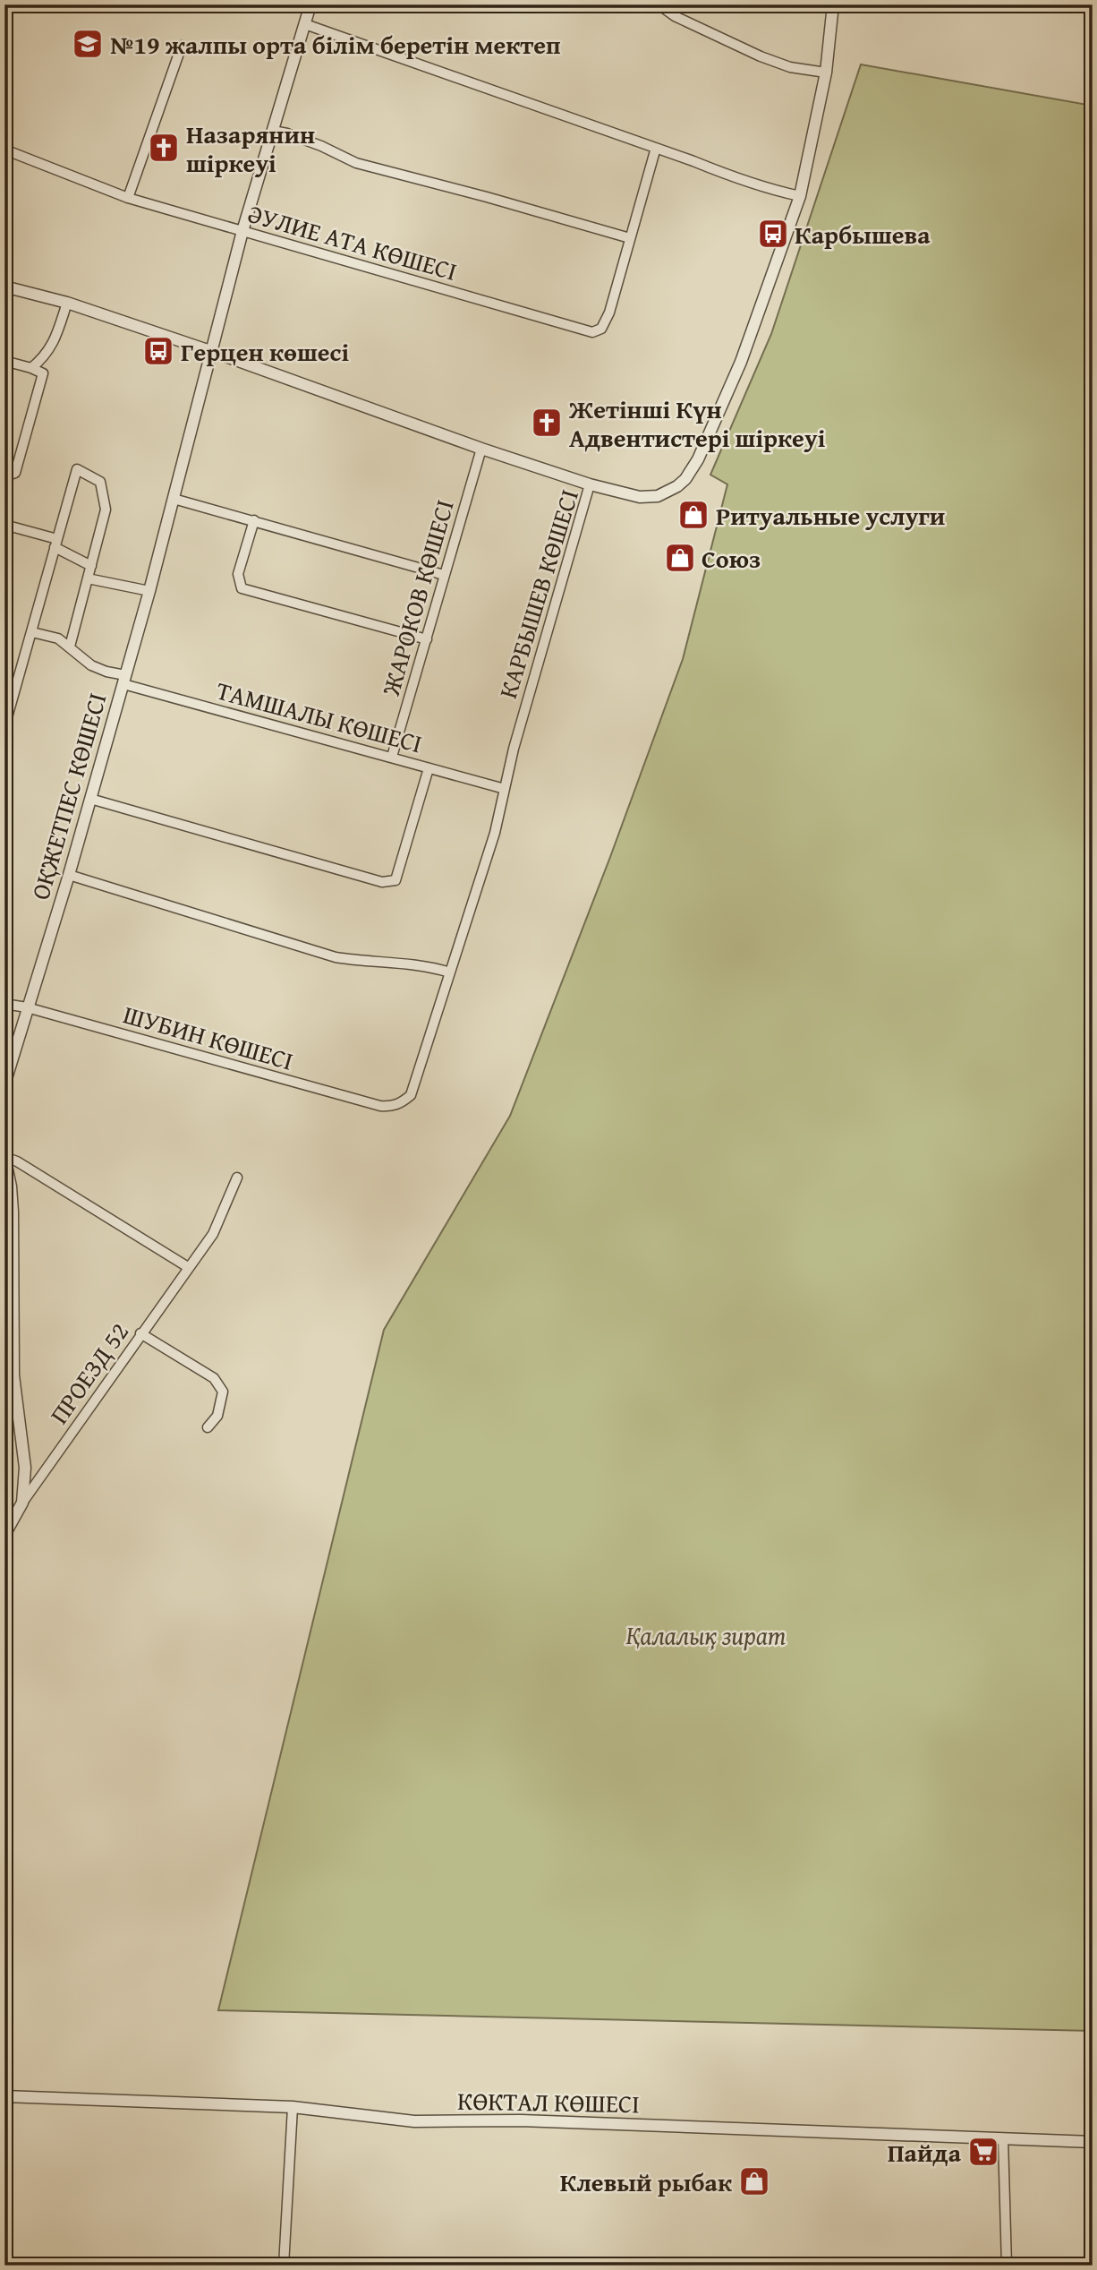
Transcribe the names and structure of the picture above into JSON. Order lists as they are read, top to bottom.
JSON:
{
  "streets": {
    "street": [
      "ӘУЛИЕ АТА КӨШЕСІ",
      "КАРБЫШЕВ КӨШЕСІ",
      "ЖАРОКОВ КӨШЕСІ",
      "ТАМШАЛЫ КӨШЕСІ",
      "ОҚЖЕТПЕС КӨШЕСІ",
      "ШУБИН КӨШЕСІ",
      "ПРОЕЗД 52",
      "КӨКТАЛ КӨШЕСІ"
    ]
  },
  "crossings": [
    ["ӘУЛИЕ АТА КӨШЕСІ", "ОҚЖЕТПЕС КӨШЕСІ"],
    ["КАРБЫШЕВ КӨШЕСІ", "ТАМШАЛЫ КӨШЕСІ"],
    ["КАРБЫШЕВ КӨШЕСІ", "ШУБИН КӨШЕСІ"],
    ["ЖАРОКОВ КӨШЕСІ", "ТАМШАЛЫ КӨШЕСІ"],
    ["ТАМШАЛЫ КӨШЕСІ", "ОҚЖЕТПЕС КӨШЕСІ"],
    ["ОҚЖЕТПЕС КӨШЕСІ", "ШУБИН КӨШЕСІ"]
  ],
  "parks": ["Қалалық зират"],
  "places": {
    "school or university": ["№19 жалпы орта білім беретін мектеп"],
    "church": ["Назарянин шіркеуі", "Жетінші Күн Адвентистері шіркеуі"],
    "bus stop": ["Карбышева", "Герцен көшесі"],
    "shop": ["Ритуальные услуги", "Союз", "Клевый рыбак"],
    "supermarket": ["Пайда"]
  }
}
